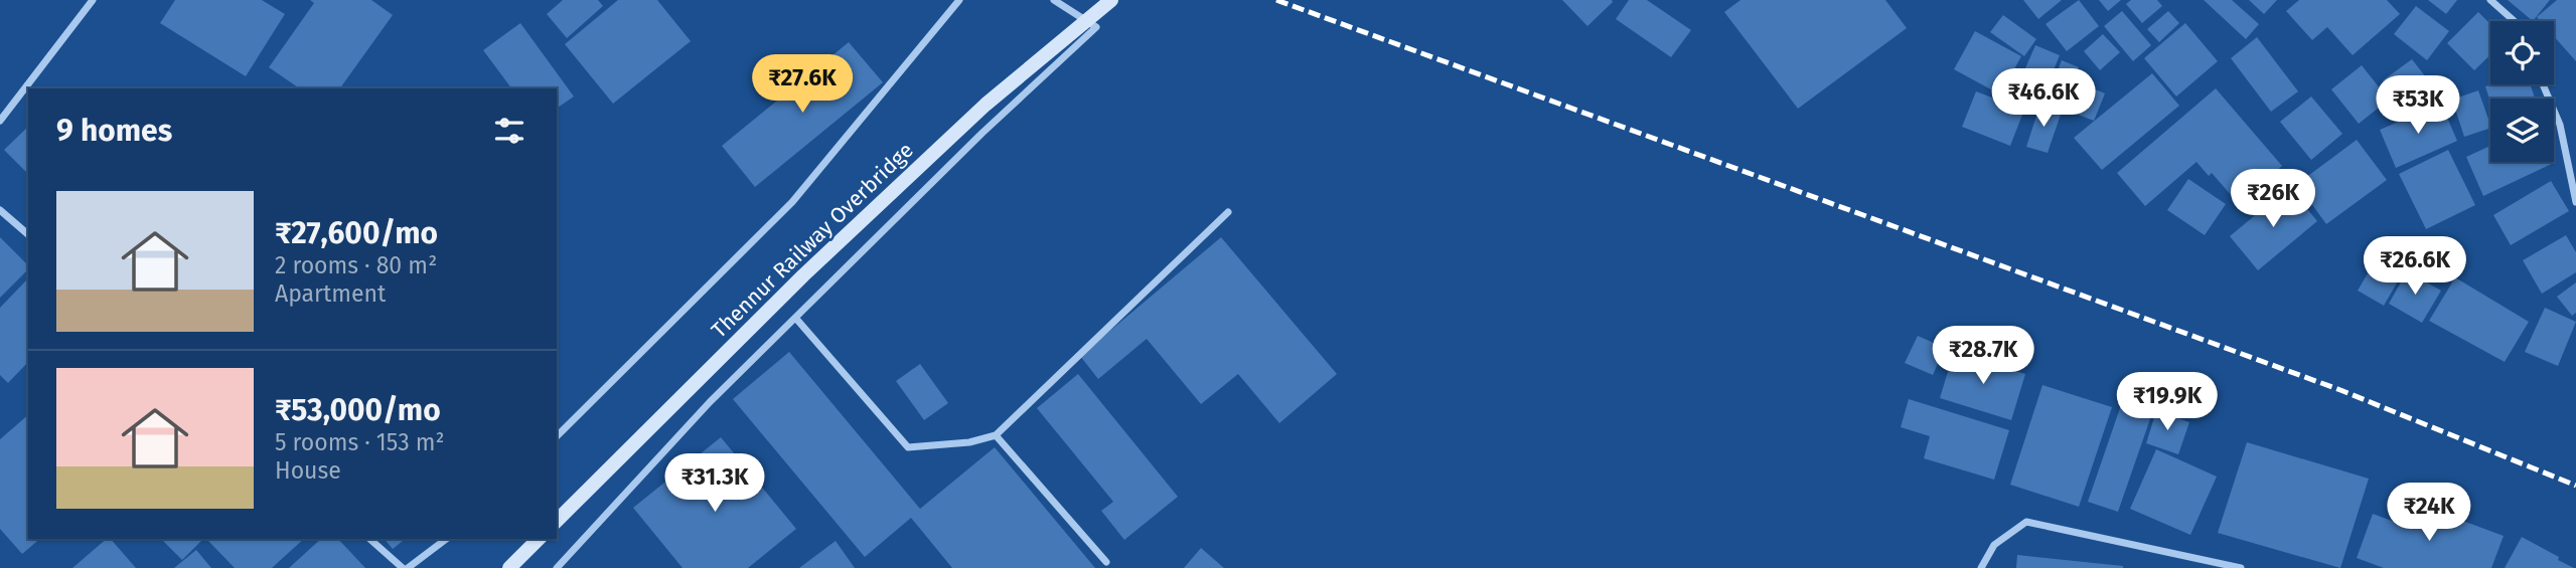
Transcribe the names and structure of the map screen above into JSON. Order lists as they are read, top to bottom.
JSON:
{
  "streets": {
    "main road": ["Thennur Railway Overbridge"]
  },
  "page": {
    "price": [
      "₹27.6K",
      "₹46.6K",
      "₹53K",
      "₹26K",
      "₹26.6K",
      "₹28.7K",
      "₹19.9K",
      "₹31.3K",
      "₹24K"
    ],
    "heading": "9 homes",
    "list": [
      {
        "name": "₹27,600/mo",
        "note": "2 rooms · 80 m² · Apartment"
      },
      {
        "name": "₹53,000/mo",
        "note": "5 rooms · 153 m² · House"
      }
    ]
  }
}
